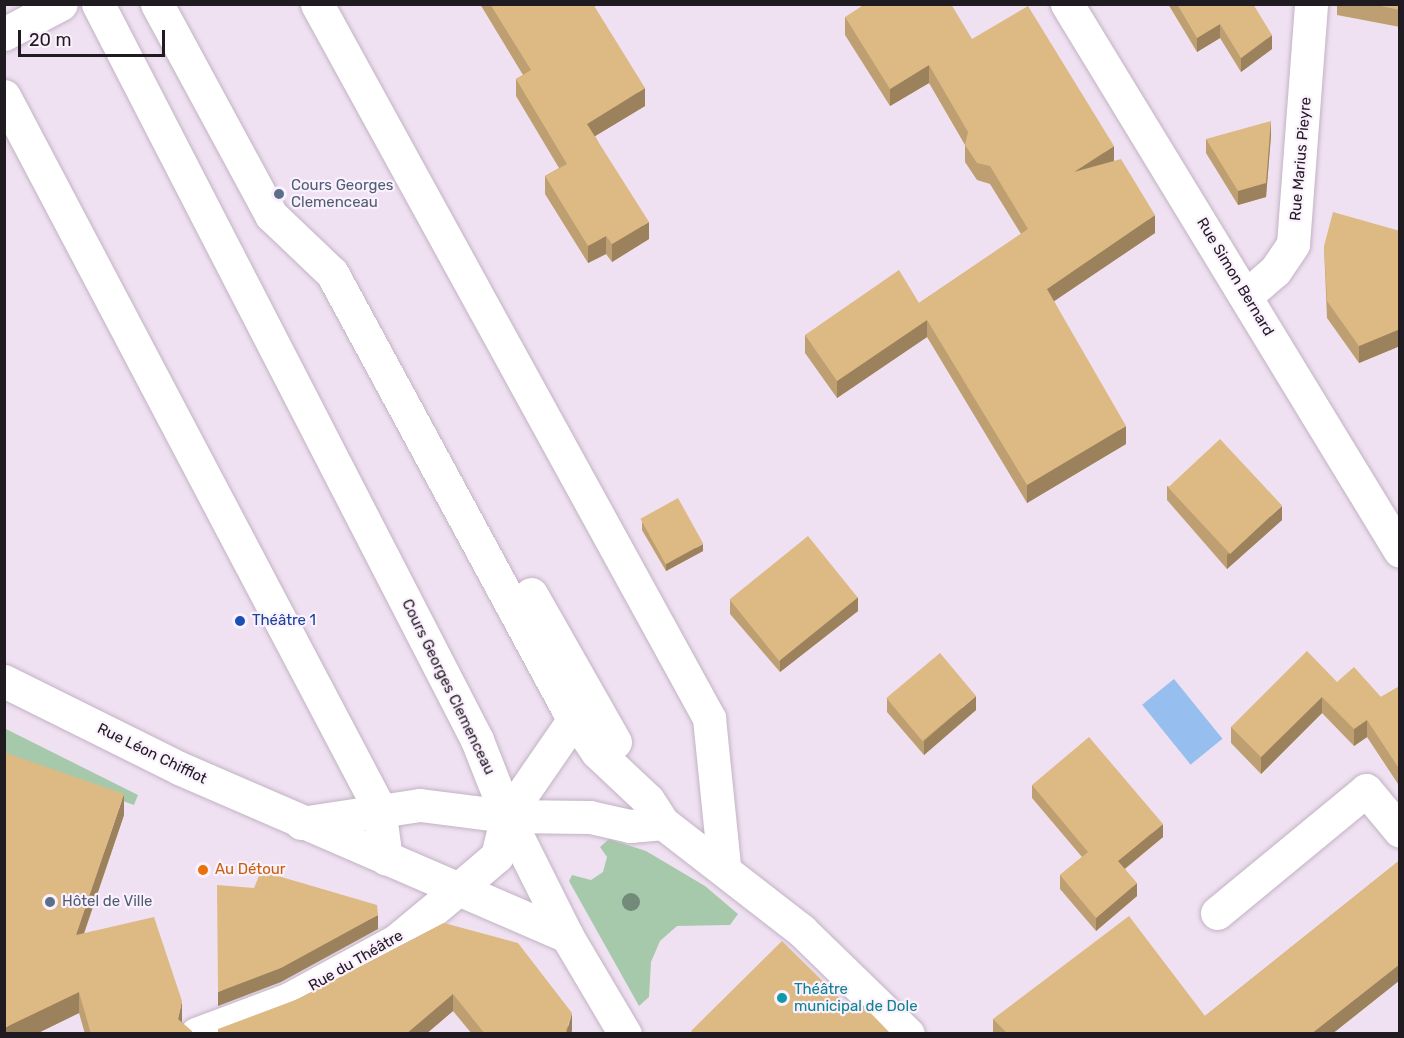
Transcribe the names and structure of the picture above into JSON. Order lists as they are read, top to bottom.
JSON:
{
  "streets": {
    "street": [
      "Rue Marius Pieyre",
      "Rue Simon Bernard",
      "Cours Georges Clemenceau",
      "Rue Léon Chifflot",
      "Rue du Théâtre"
    ]
  },
  "crossings": [
    ["Rue Marius Pieyre", "Rue Simon Bernard"],
    ["Cours Georges Clemenceau", "Rue du Théâtre"],
    ["Rue Léon Chifflot", "Rue du Théâtre"]
  ],
  "places": [
    "Cours Georges Clemenceau",
    "Théâtre 1",
    "Au Détour",
    "Hôtel de Ville",
    "Théâtre municipal de Dole"
  ],
  "scale_bar": "20 m"
}
